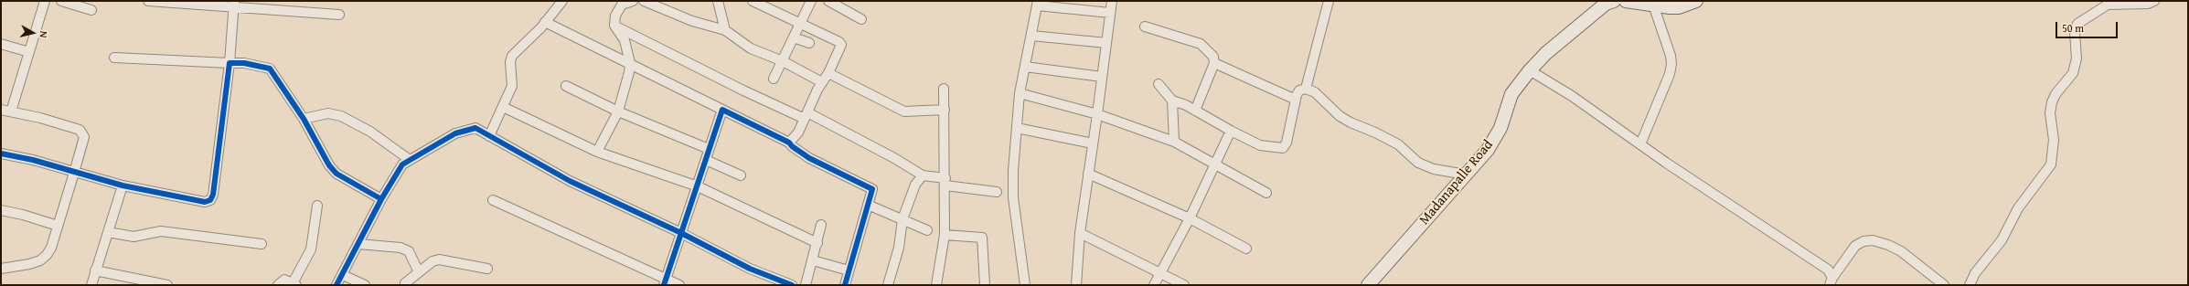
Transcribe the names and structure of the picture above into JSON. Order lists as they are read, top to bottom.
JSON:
{
  "streets": {
    "main road": ["Madanapalle Road"]
  },
  "scale_bar": "50 m",
  "north": "right"
}
